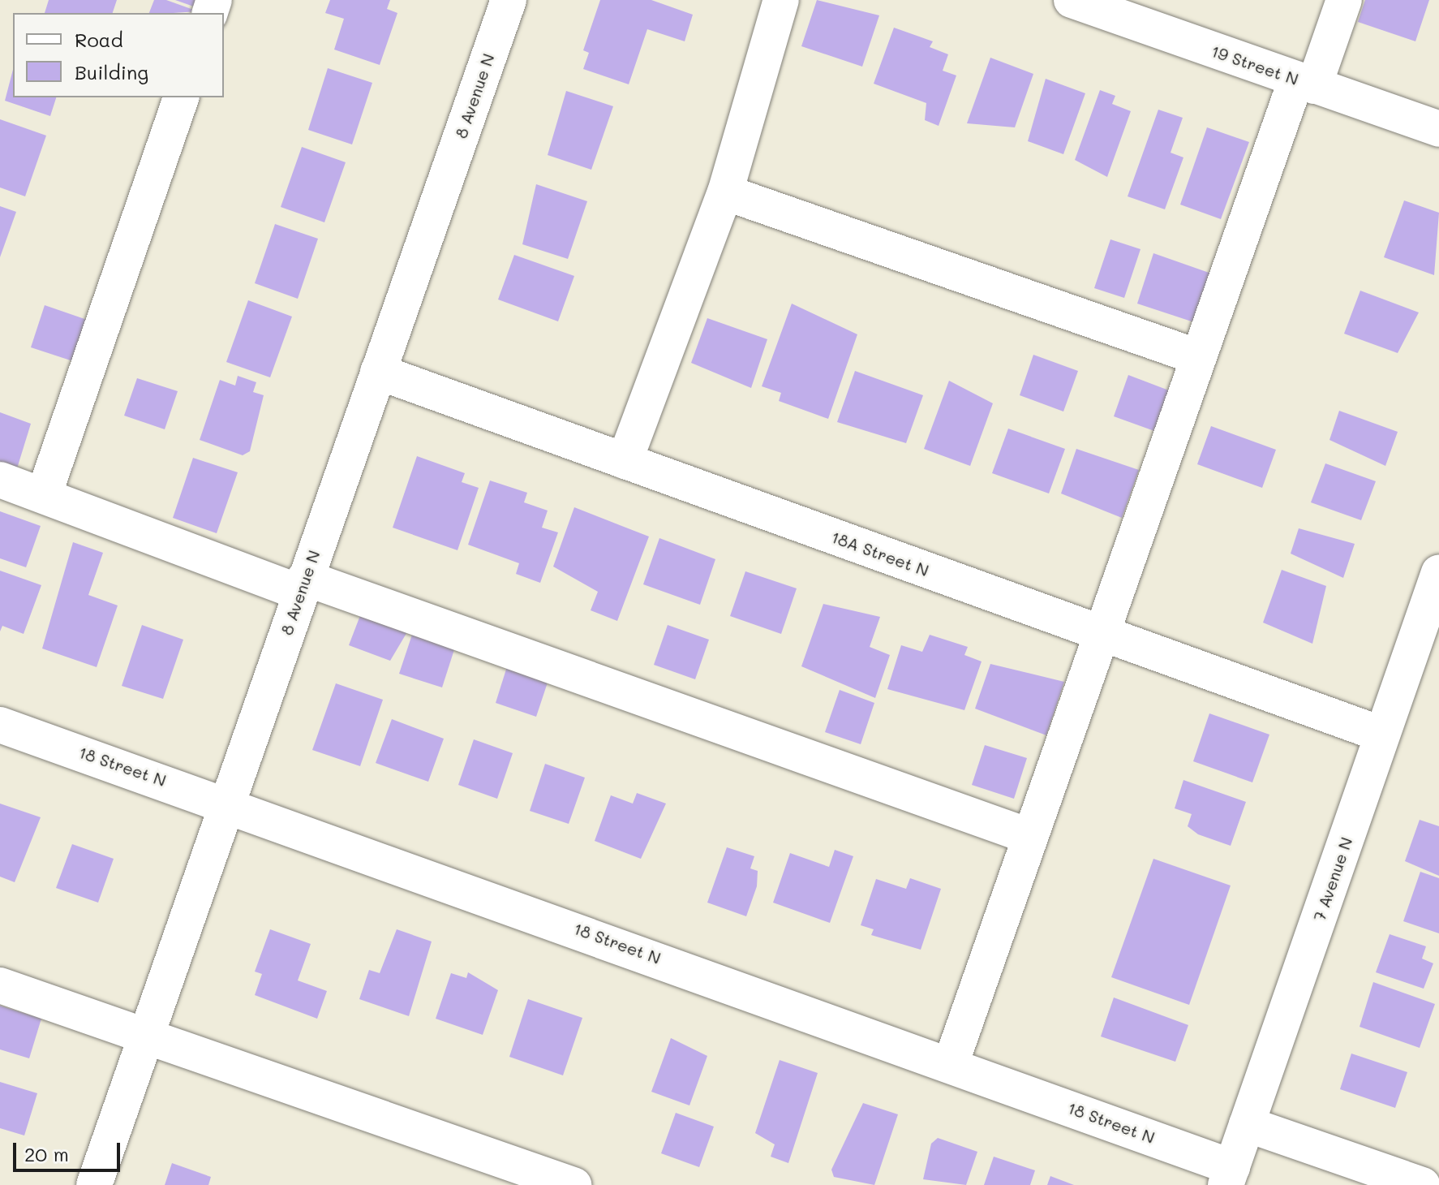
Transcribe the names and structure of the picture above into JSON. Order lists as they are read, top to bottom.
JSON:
{
  "streets": {
    "street": [
      "19 Street N",
      "8 Avenue N",
      "18A Street N",
      "18 Street N",
      "7 Avenue N"
    ]
  },
  "crossings": [
    ["8 Avenue N", "18A Street N"],
    ["8 Avenue N", "18 Street N"],
    ["18A Street N", "7 Avenue N"],
    ["18 Street N", "7 Avenue N"]
  ],
  "legend": ["Road", "Building"],
  "scale_bar": "20 m"
}
